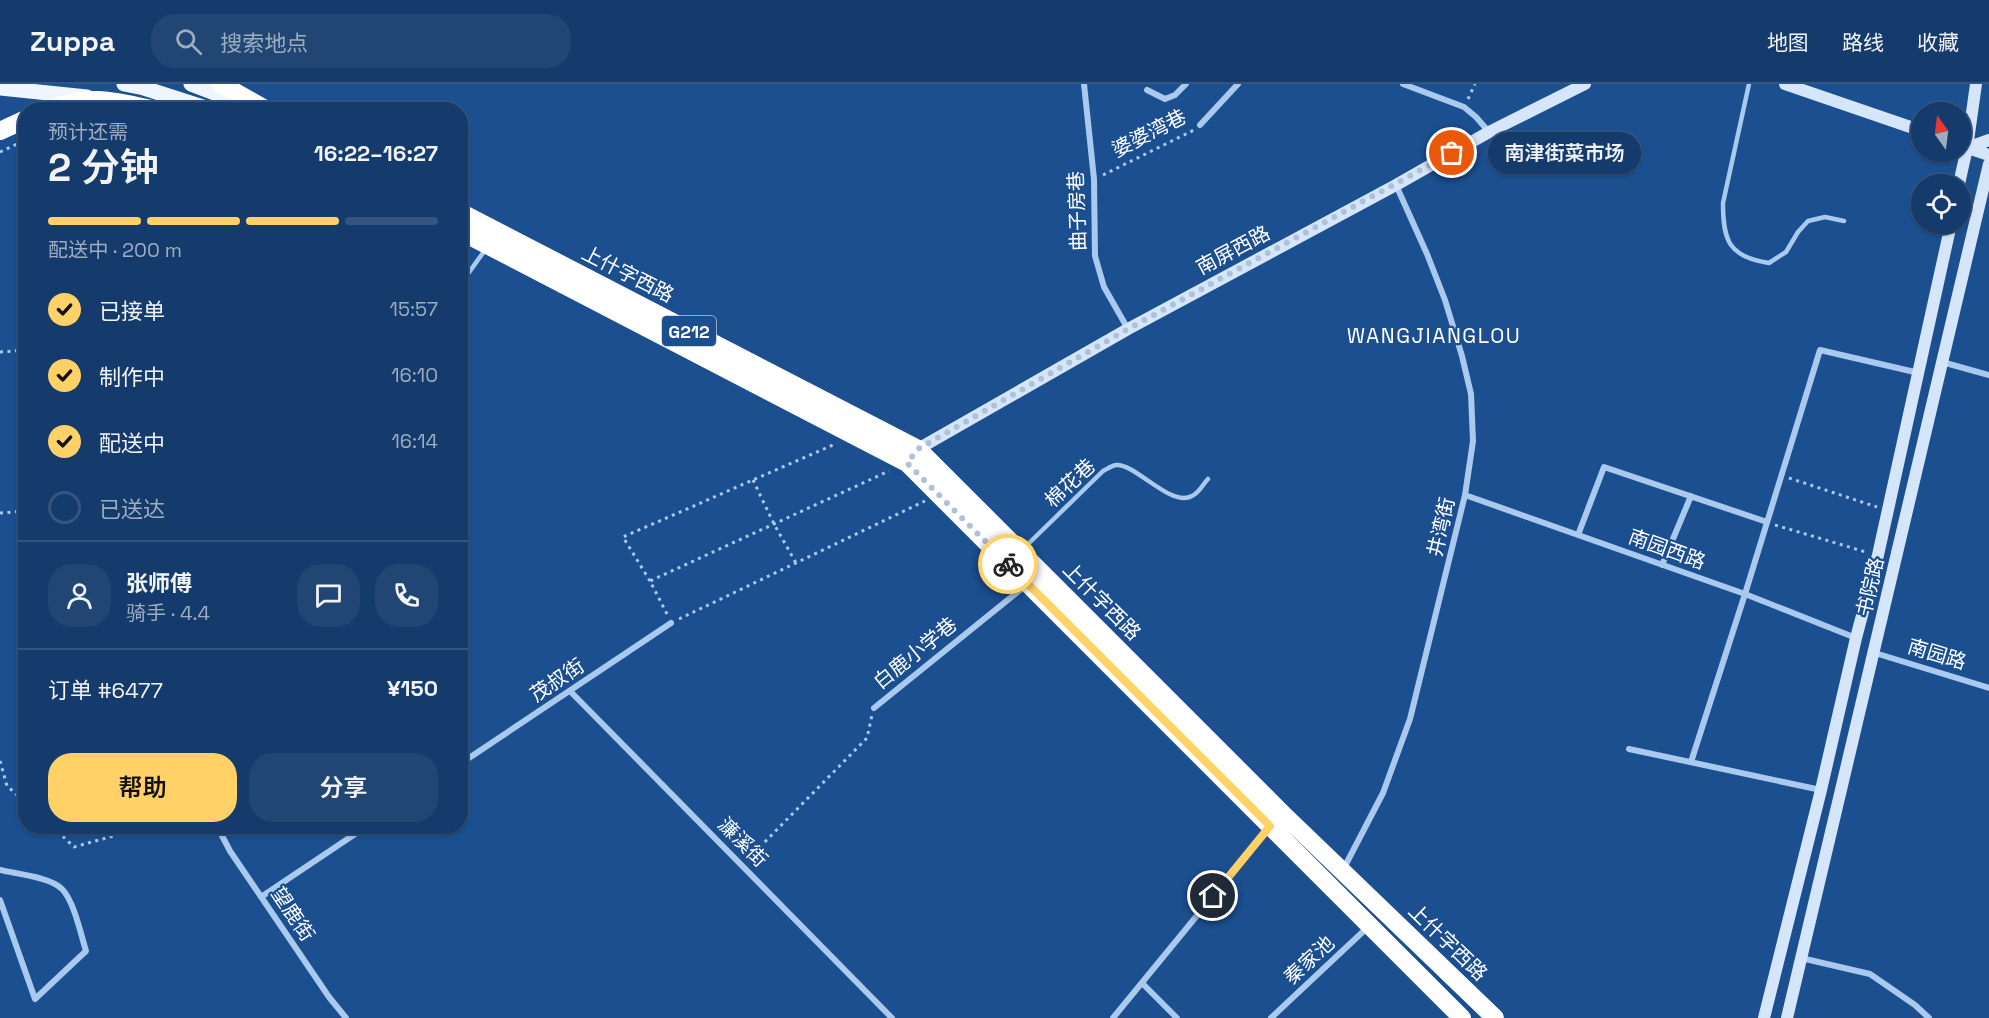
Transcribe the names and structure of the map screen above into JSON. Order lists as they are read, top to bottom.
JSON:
{
  "streets": {
    "highway": ["上什字西路", "G212"],
    "main road": ["南屏西路", "书院路"],
    "street": [
      "婆婆湾巷",
      "曲子房巷",
      "井湾街",
      "南园西路",
      "白鹿小学巷",
      "南园路",
      "茂叔街",
      "濂溪街",
      "望鹿街",
      "秦家池"
    ],
    "lane": ["棉花巷"]
  },
  "crossings": [
    ["婆婆湾巷", "曲子房巷"],
    ["曲子房巷", "南屏西路"],
    ["南屏西路", "上什字西路"],
    ["南屏西路", "井湾街"],
    ["上什字西路", "棉花巷"],
    ["上什字西路", "井湾街"],
    ["上什字西路", "白鹿小学巷"],
    ["上什字西路", "秦家池"],
    ["井湾街", "南园西路"],
    ["南园西路", "书院路"],
    ["书院路", "南园路"],
    ["白鹿小学巷", "濂溪街"],
    ["茂叔街", "濂溪街"]
  ],
  "districts": ["WANGJIANGLOU"],
  "places": ["南津街菜市场"],
  "north": "top",
  "page": {
    "header": "Zuppa",
    "search": "搜索地点",
    "nav": ["地图", "路线", "收藏"],
    "heading": ["2 分钟", "预计还需", "16:22–16:27"],
    "panel": [
      "张师傅",
      "骑手 · 4.4",
      "订单 #6477",
      "¥150"
    ],
    "bubble": "南津街菜市场",
    "bar": "配送中 · 200 m",
    "list": [
      ["已接单", "15:57"],
      ["制作中", "16:10"],
      ["配送中", "16:14"],
      "已送达"
    ],
    "buttons": ["帮助", "分享"]
  }
}
